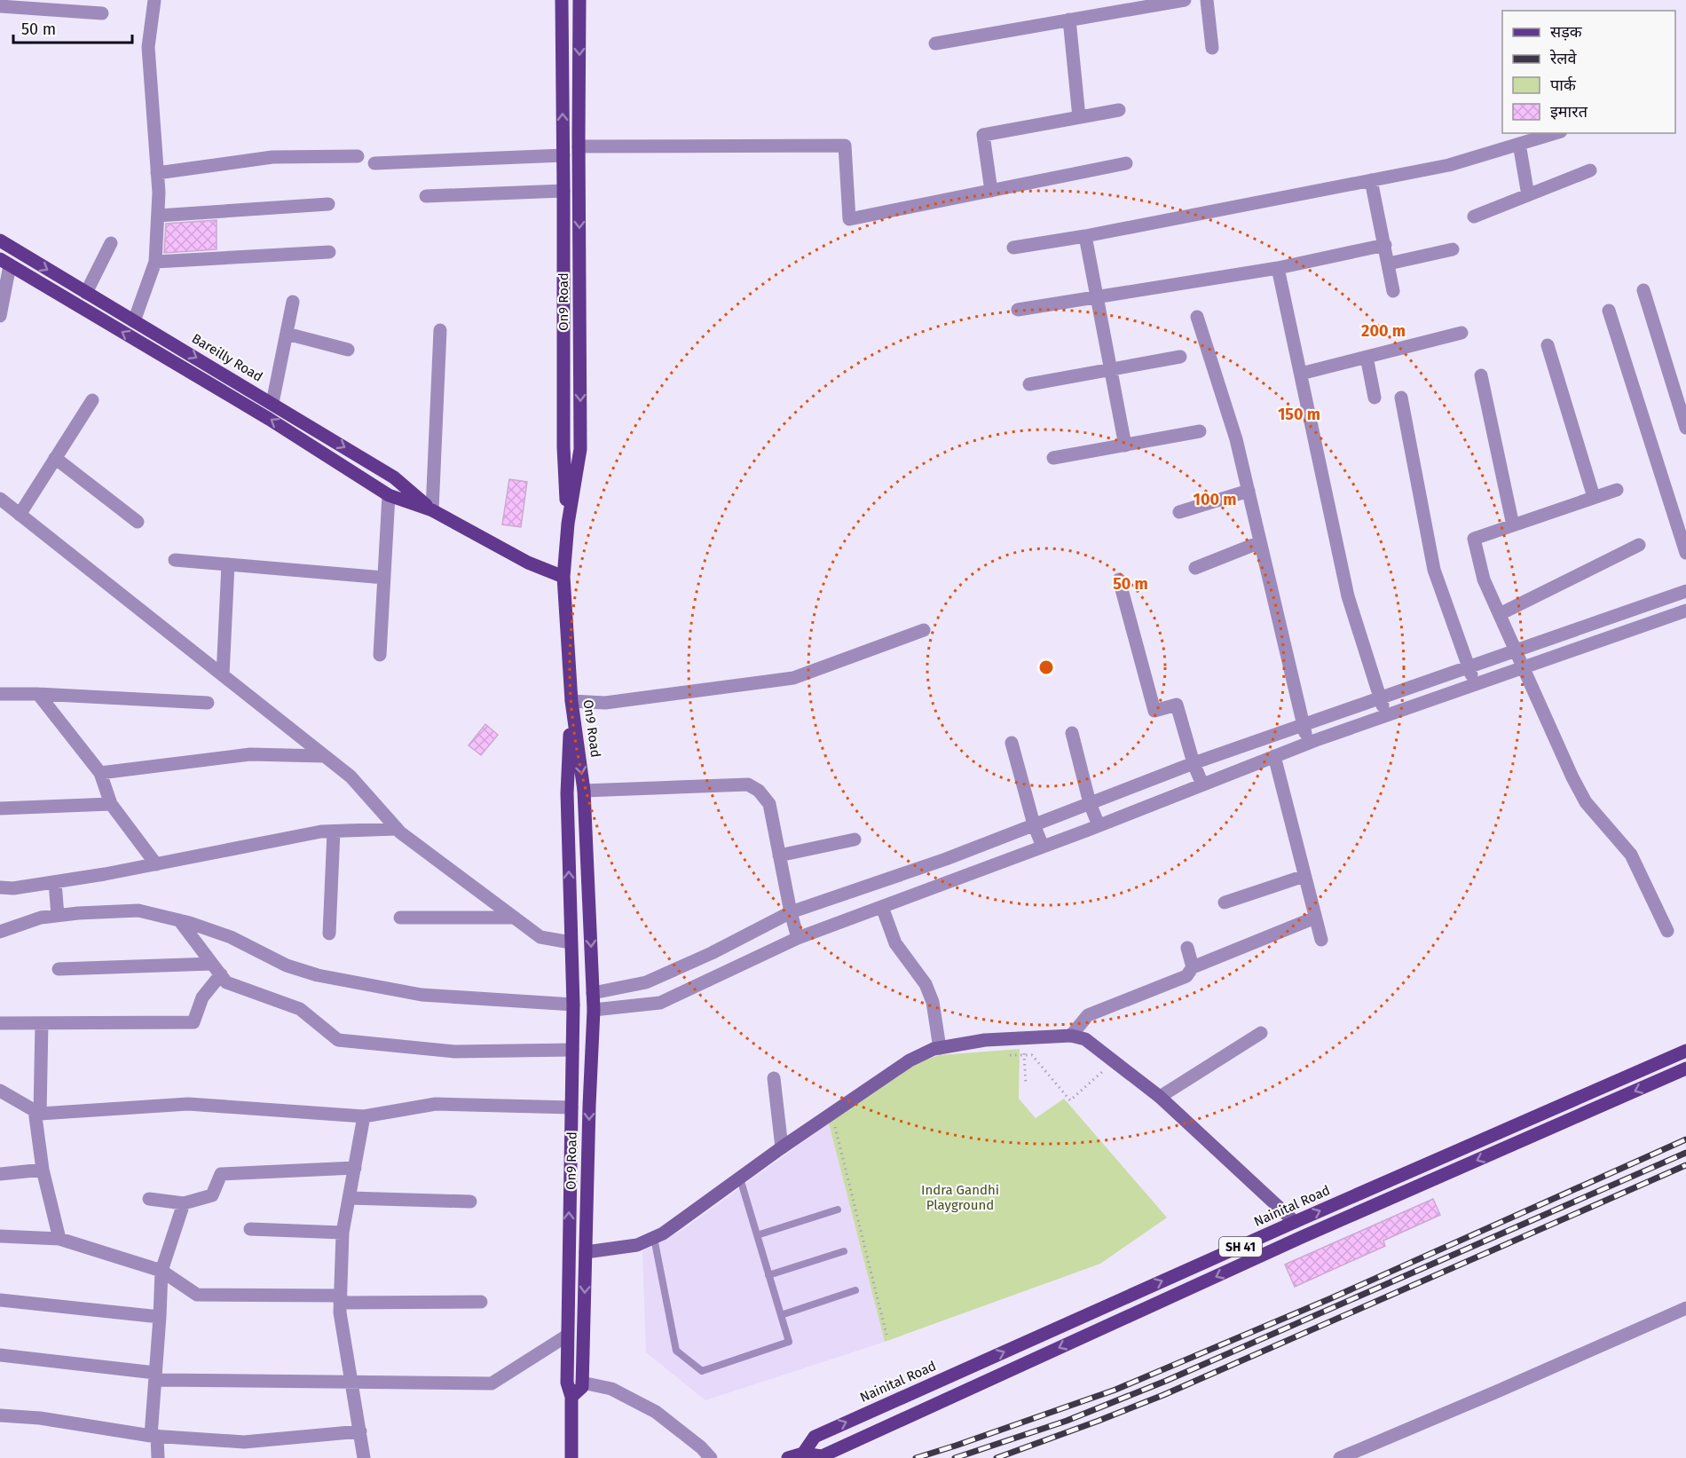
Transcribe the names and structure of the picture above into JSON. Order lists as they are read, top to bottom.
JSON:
{
  "streets": {
    "main road": [
      "On9 Road",
      "Bareilly Road",
      "Nainital Road",
      "SH 41"
    ]
  },
  "crossings": [
    ["On9 Road", "Bareilly Road"]
  ],
  "parks": ["Indra Gandhi Playground"],
  "legend": [
    "सड़क",
    "रेलवे",
    "पार्क",
    "इमारत"
  ],
  "scale_bar": "50 m",
  "rings": [
    "200 m",
    "150 m",
    "100 m",
    "50 m"
  ]
}
